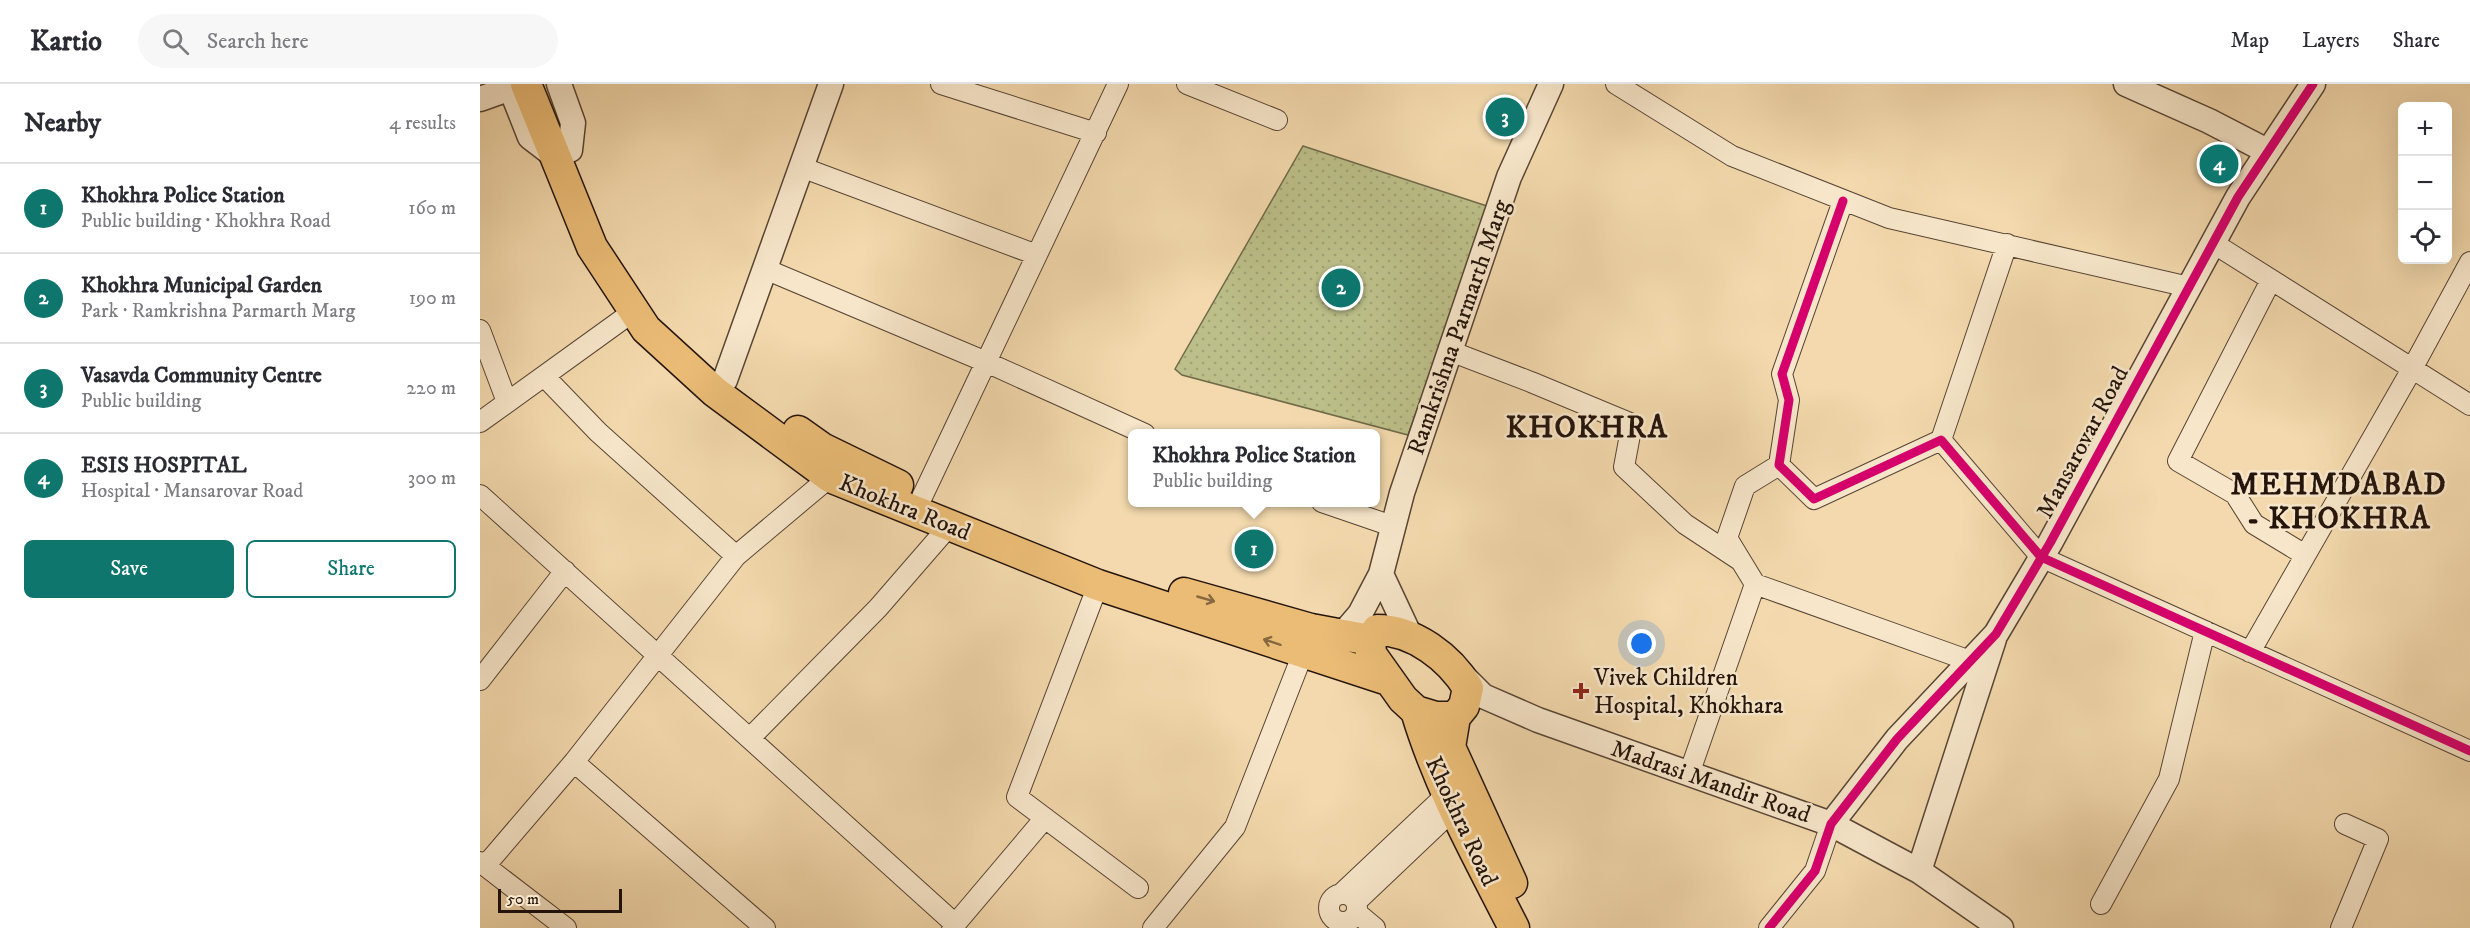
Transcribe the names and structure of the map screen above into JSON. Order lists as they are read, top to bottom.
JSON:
{
  "streets": {
    "main road": ["Khokhra Road"],
    "street": ["Ramkrishna Parmarth Marg", "Mansarovar Road", "Madrasi Mandir Road"]
  },
  "crossings": [
    ["Ramkrishna Parmarth Marg", "Khokhra Road"],
    ["Mansarovar Road", "Madrasi Mandir Road"]
  ],
  "districts": ["KHOKHRA", "MEHMDABAD - KHOKHRA"],
  "places": {
    "health": ["Vivek Children Hospital, Khokhara"]
  },
  "scale_bar": "50 m",
  "page": {
    "header": "Kartio",
    "search": "Search here",
    "nav": ["Map", "Layers", "Share"],
    "heading": ["Nearby", "4 results"],
    "pins": [
      "3",
      "4",
      "2",
      "1"
    ],
    "map_buttons": ["+", "−"],
    "list": [
      {
        "mark": "1",
        "name": "Khokhra Police Station",
        "note": "Public building · Khokhra Road",
        "value": "160 m"
      },
      {
        "mark": "2",
        "name": "Khokhra Municipal Garden",
        "note": "Park · Ramkrishna Parmarth Marg",
        "value": "190 m"
      },
      {
        "mark": "3",
        "name": "Vasavda Community Centre",
        "note": "Public building",
        "value": "220 m"
      },
      {
        "mark": "4",
        "name": "ESIS HOSPITAL",
        "note": "Hospital · Mansarovar Road",
        "value": "300 m"
      }
    ],
    "popup": ["Khokhra Police Station", "Public building"],
    "buttons": ["Save", "Share"],
    "scale": "50 m"
  }
}
